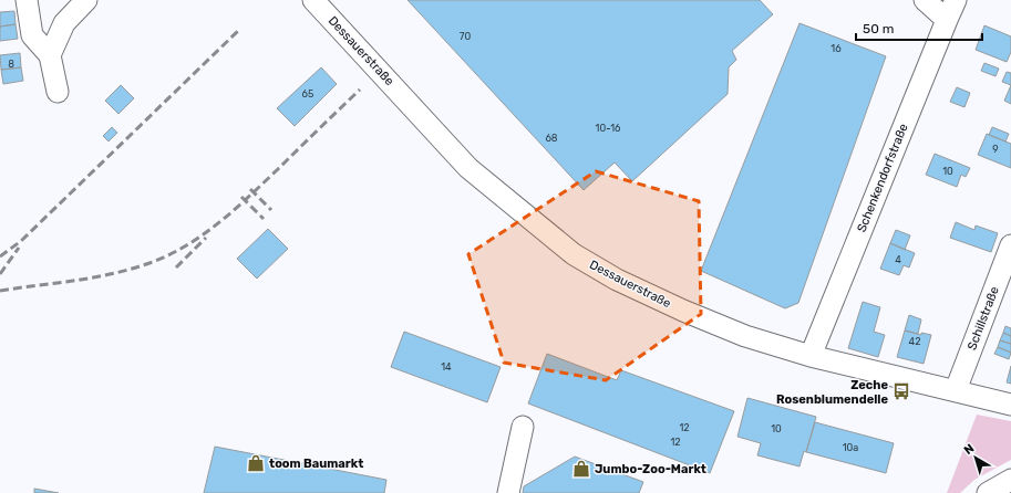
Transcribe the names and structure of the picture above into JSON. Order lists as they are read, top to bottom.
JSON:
{
  "streets": {
    "street": ["Dessauerstraße", "Schenkendorfstraße", "Schillstraße"]
  },
  "crossings": [
    ["Dessauerstraße", "Schenkendorfstraße"],
    ["Dessauerstraße", "Schillstraße"]
  ],
  "places": {
    "bus stop": ["Zeche Rosenblumendelle"],
    "shop": ["toom Baumarkt", "Jumbo-Zoo-Markt"]
  },
  "house_numbers": [
    "70",
    "16",
    "8",
    "65",
    "10-16",
    "68",
    "9",
    "10",
    "4",
    "42",
    "14",
    "12",
    "10",
    "12",
    "10a"
  ],
  "scale_bar": "50 m",
  "north": "top left"
}
